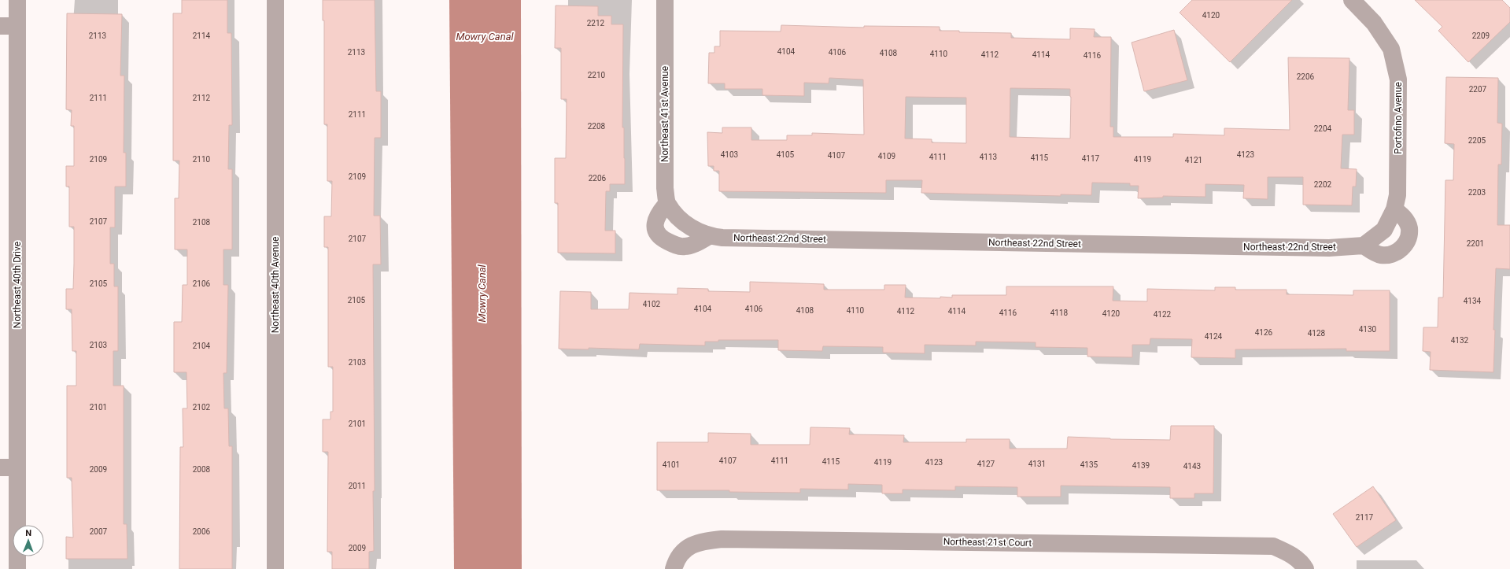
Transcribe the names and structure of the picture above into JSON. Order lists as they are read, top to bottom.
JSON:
{
  "streets": {
    "street": [
      "Northeast 41st Avenue",
      "Portofino Avenue",
      "Northeast 22nd Street",
      "Northeast 40th Drive",
      "Northeast 40th Avenue",
      "Northeast 21st Court"
    ]
  },
  "crossings": [
    ["Northeast 41st Avenue", "Northeast 22nd Street"],
    ["Portofino Avenue", "Northeast 22nd Street"]
  ],
  "water": ["Mowry Canal"],
  "house_numbers": [
    "4120",
    "2212",
    "2113",
    "2114",
    "2209",
    "4104",
    "2113",
    "4106",
    "4108",
    "4110",
    "4112",
    "4114",
    "4116",
    "2210",
    "2206",
    "2207",
    "2111",
    "2112",
    "2111",
    "2208",
    "2204",
    "2205",
    "4103",
    "4105",
    "4123",
    "4107",
    "4109",
    "4111",
    "4113",
    "4115",
    "4117",
    "2109",
    "2110",
    "4119",
    "4121",
    "2109",
    "2206",
    "2202",
    "2203",
    "2107",
    "2108",
    "2107",
    "2201",
    "2105",
    "2106",
    "2105",
    "4134",
    "4102",
    "4104",
    "4106",
    "4108",
    "4110",
    "4112",
    "4114",
    "4116",
    "4118",
    "4120",
    "4122",
    "4130",
    "4126",
    "4128",
    "4124",
    "4132",
    "2103",
    "2104",
    "2103",
    "2101",
    "2102",
    "2101",
    "4107",
    "4111",
    "4115",
    "4119",
    "4123",
    "4127",
    "4131",
    "4101",
    "4135",
    "4139",
    "4143",
    "2009",
    "2008",
    "2011",
    "2117",
    "2007",
    "2006",
    "2009"
  ],
  "north": "top"
}
